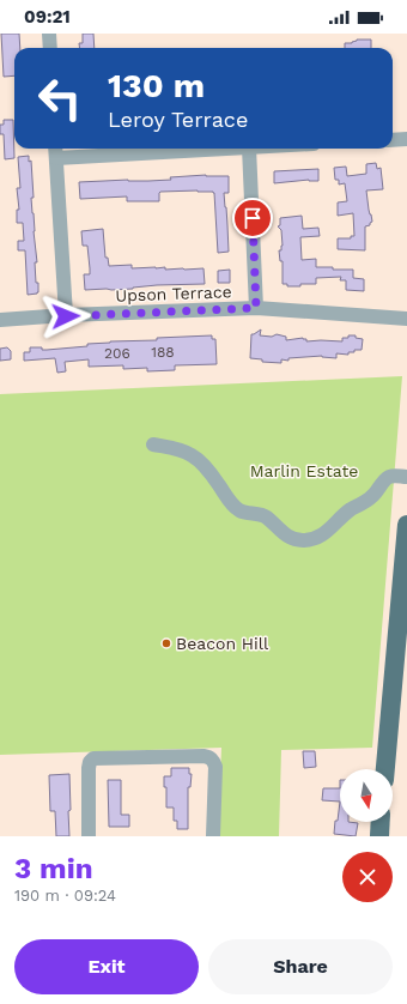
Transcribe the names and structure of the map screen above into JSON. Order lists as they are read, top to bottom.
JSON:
{
  "streets": {
    "street": ["Upson Terrace"]
  },
  "parks": ["Marlin Estate"],
  "places": ["Beacon Hill"],
  "house_numbers": ["188", "206"],
  "north": "bottom",
  "page": {
    "status": "09:21",
    "turn": ["130 m", "Leroy Terrace"],
    "heading": ["3 min", "190 m · 09:24"],
    "buttons": ["Exit", "Share"]
  }
}
